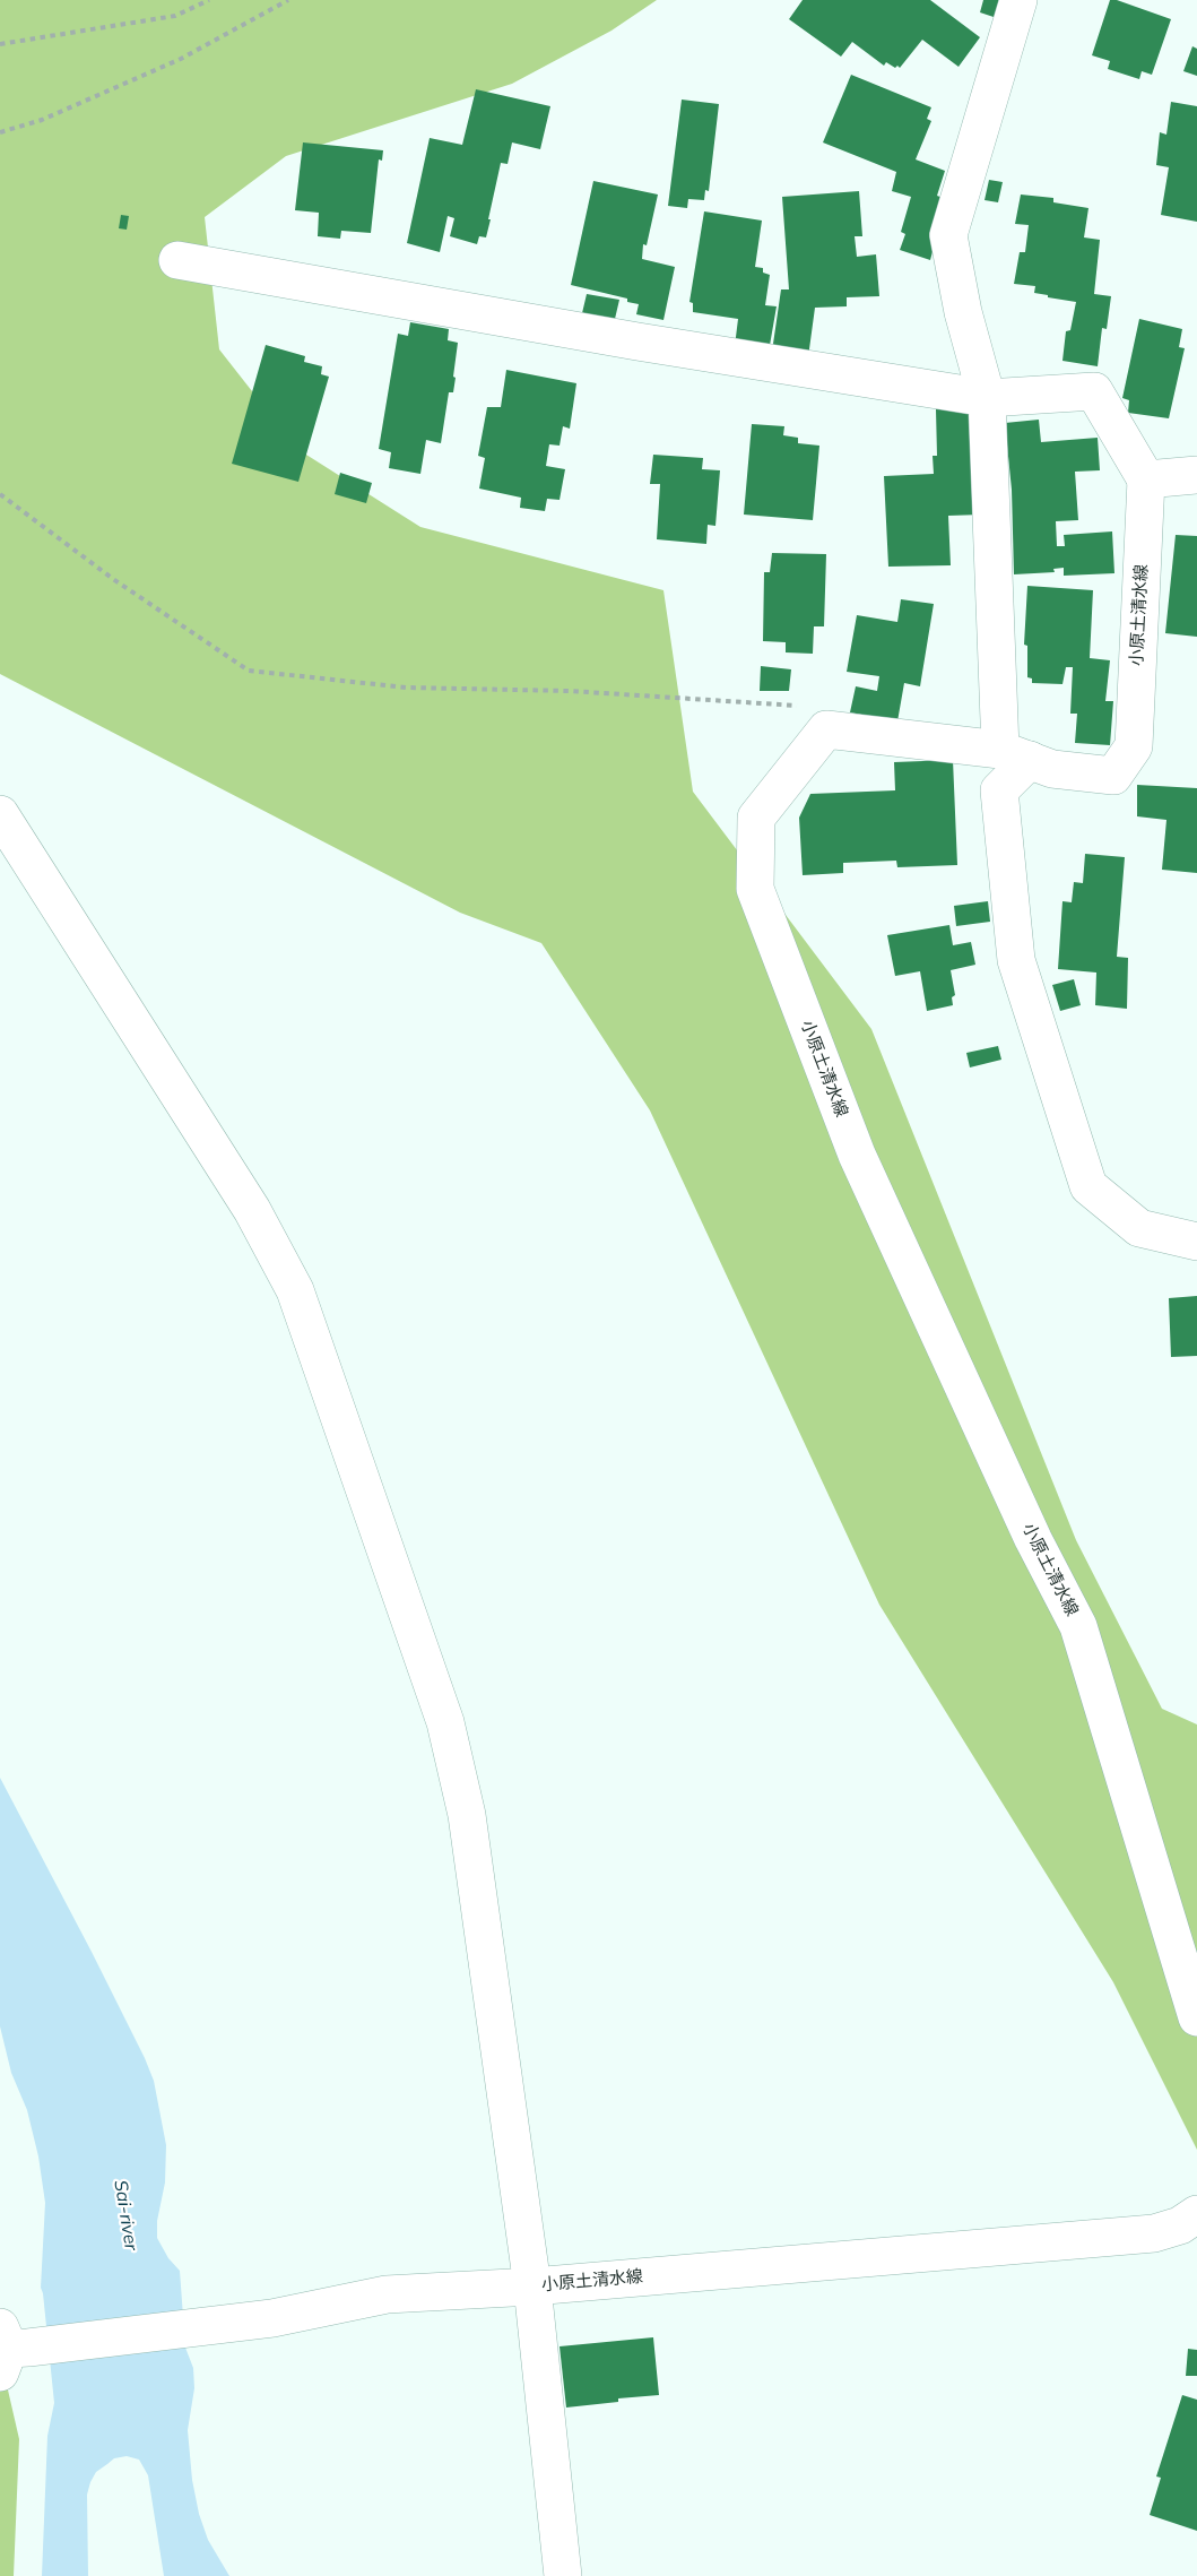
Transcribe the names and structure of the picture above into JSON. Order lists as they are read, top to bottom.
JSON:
{
  "streets": {
    "street": ["小原土清水線"]
  },
  "water": ["Sai-river"]
}
